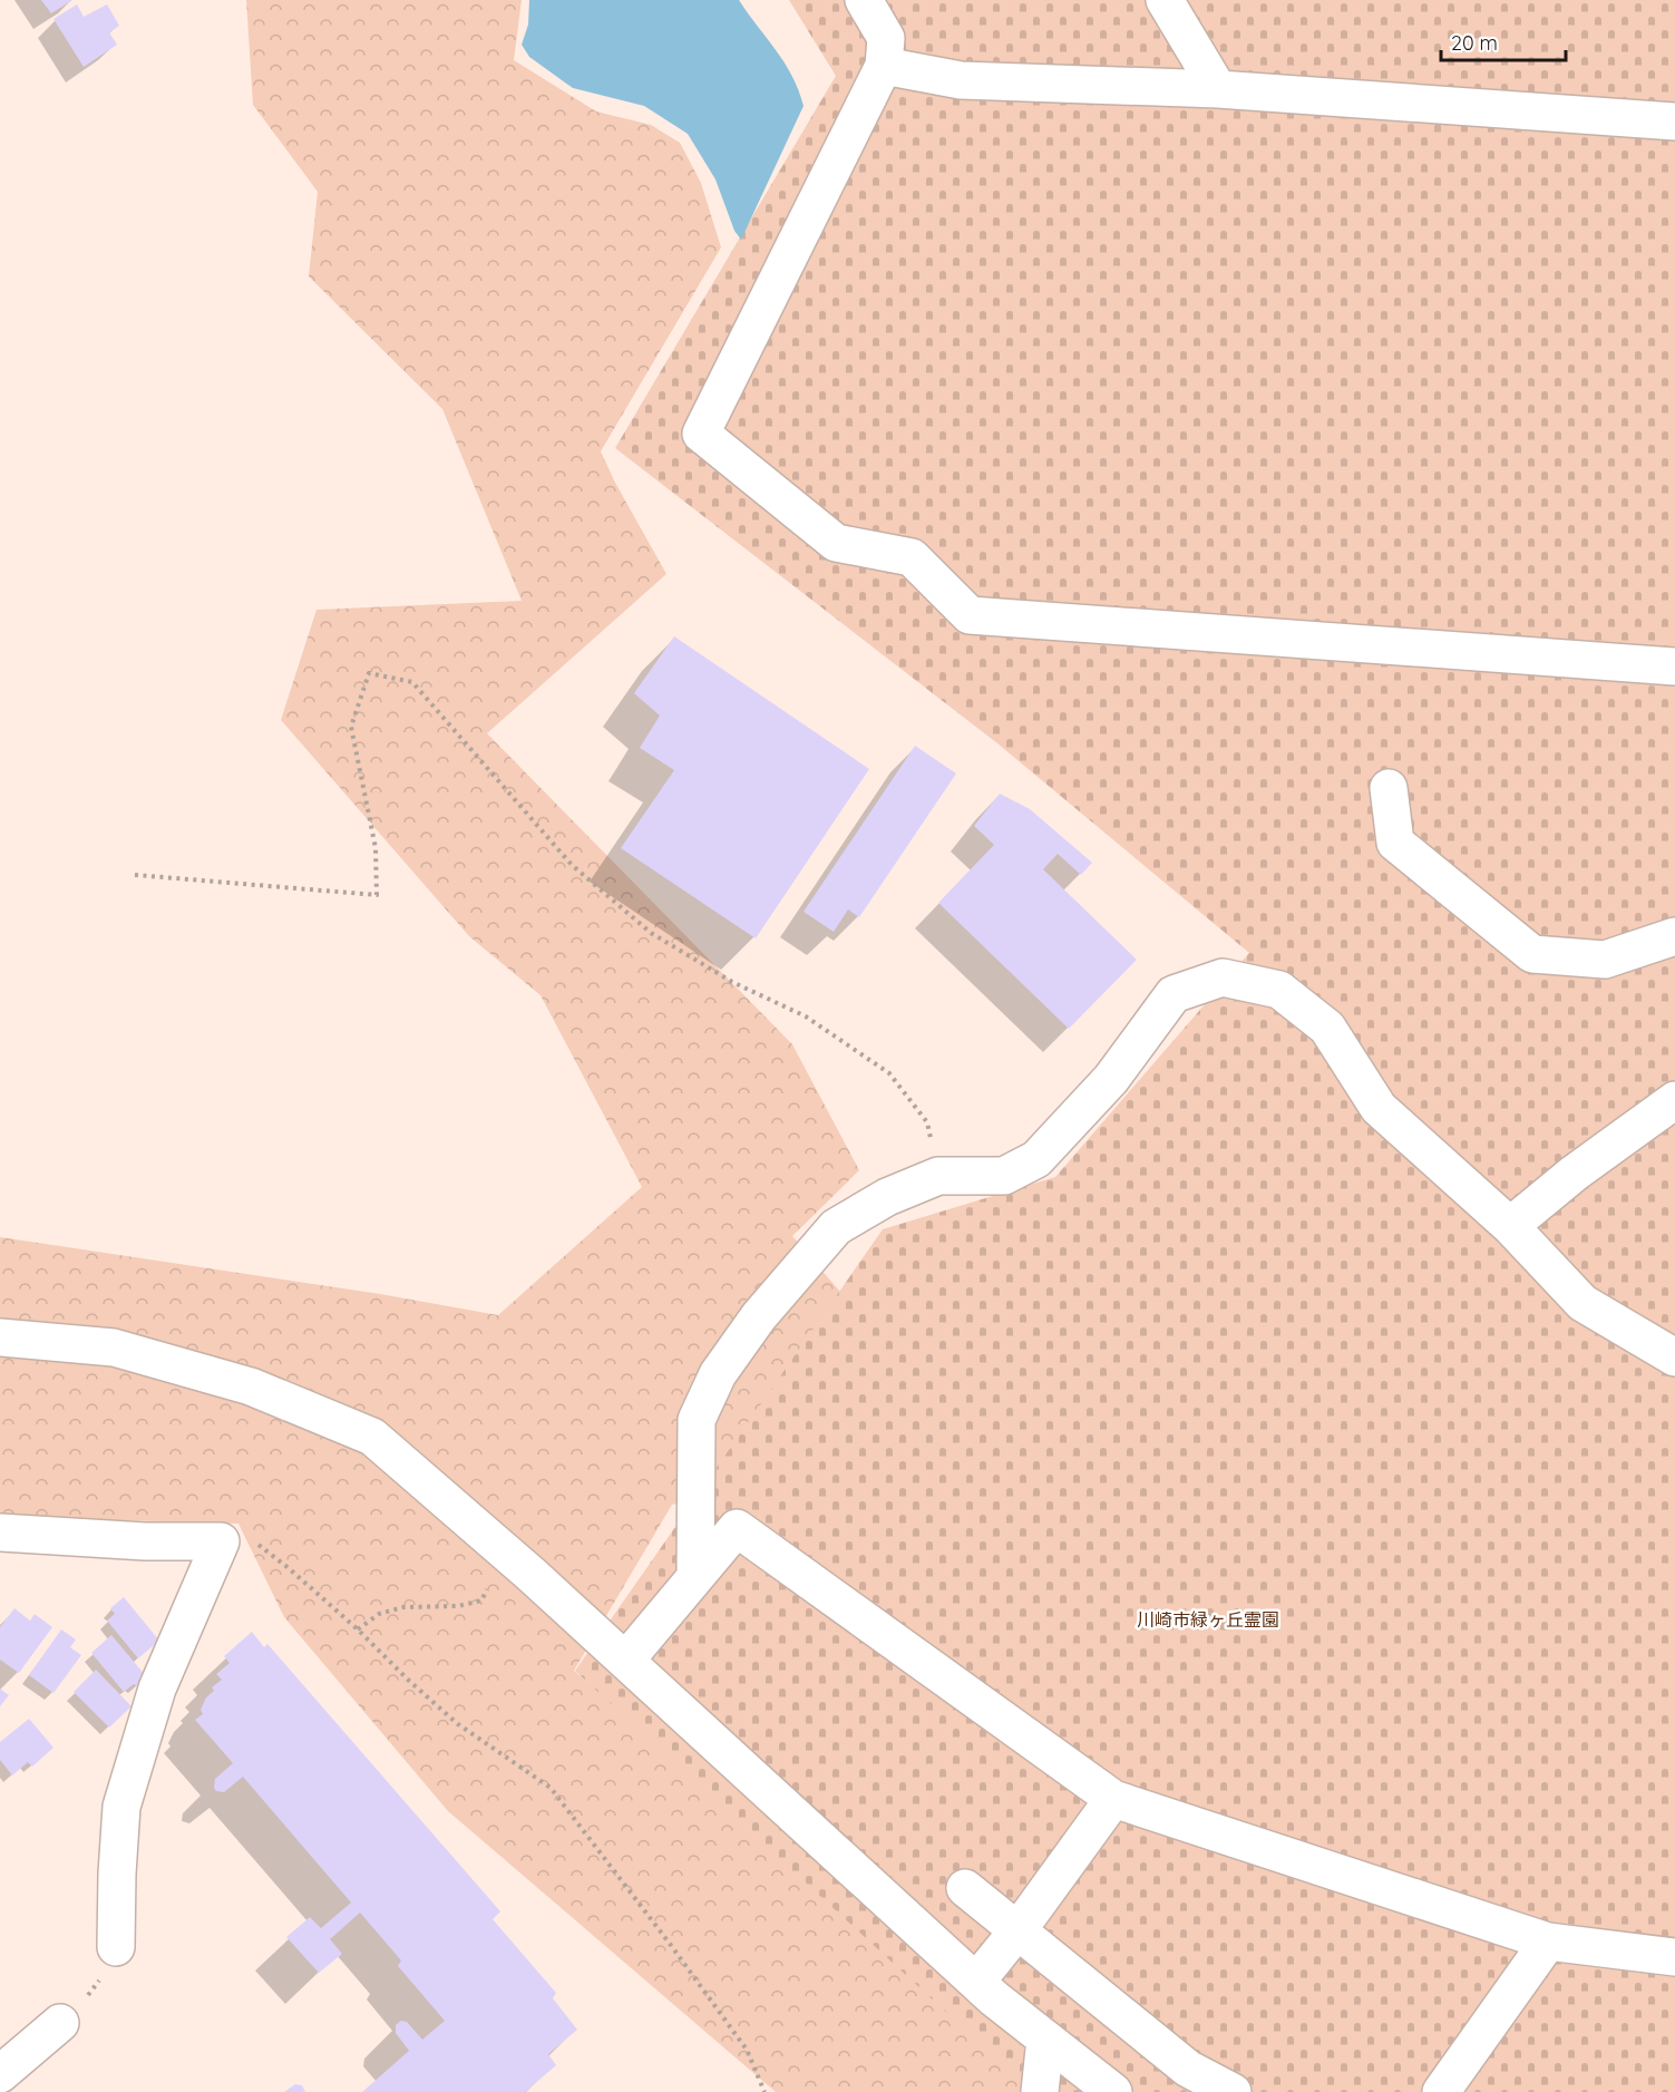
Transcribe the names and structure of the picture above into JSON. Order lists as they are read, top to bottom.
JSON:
{
  "parks": ["川崎市緑ヶ丘霊園"],
  "scale_bar": "20 m"
}
